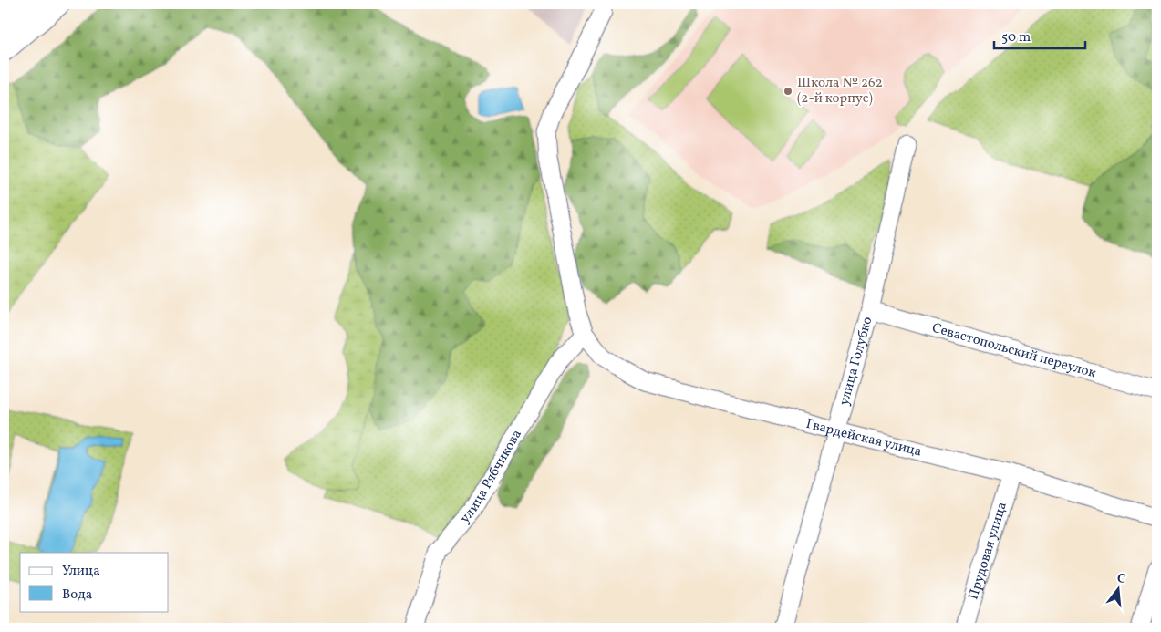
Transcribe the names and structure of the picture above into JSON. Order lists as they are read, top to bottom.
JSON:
{
  "streets": {
    "street": [
      "Севастопольский переулок",
      "улица Голубко",
      "Гвардейская улица",
      "улица Рябчикова",
      "Прудовая улица"
    ]
  },
  "crossings": [
    ["Севастопольский переулок", "улица Голубко"],
    ["улица Голубко", "Гвардейская улица"],
    ["Гвардейская улица", "улица Рябчикова"],
    ["Гвардейская улица", "Прудовая улица"]
  ],
  "places": ["Школа № 262 (2-й корпус)"],
  "legend": ["Улица", "Вода"],
  "scale_bar": "50 m",
  "north": "top"
}
